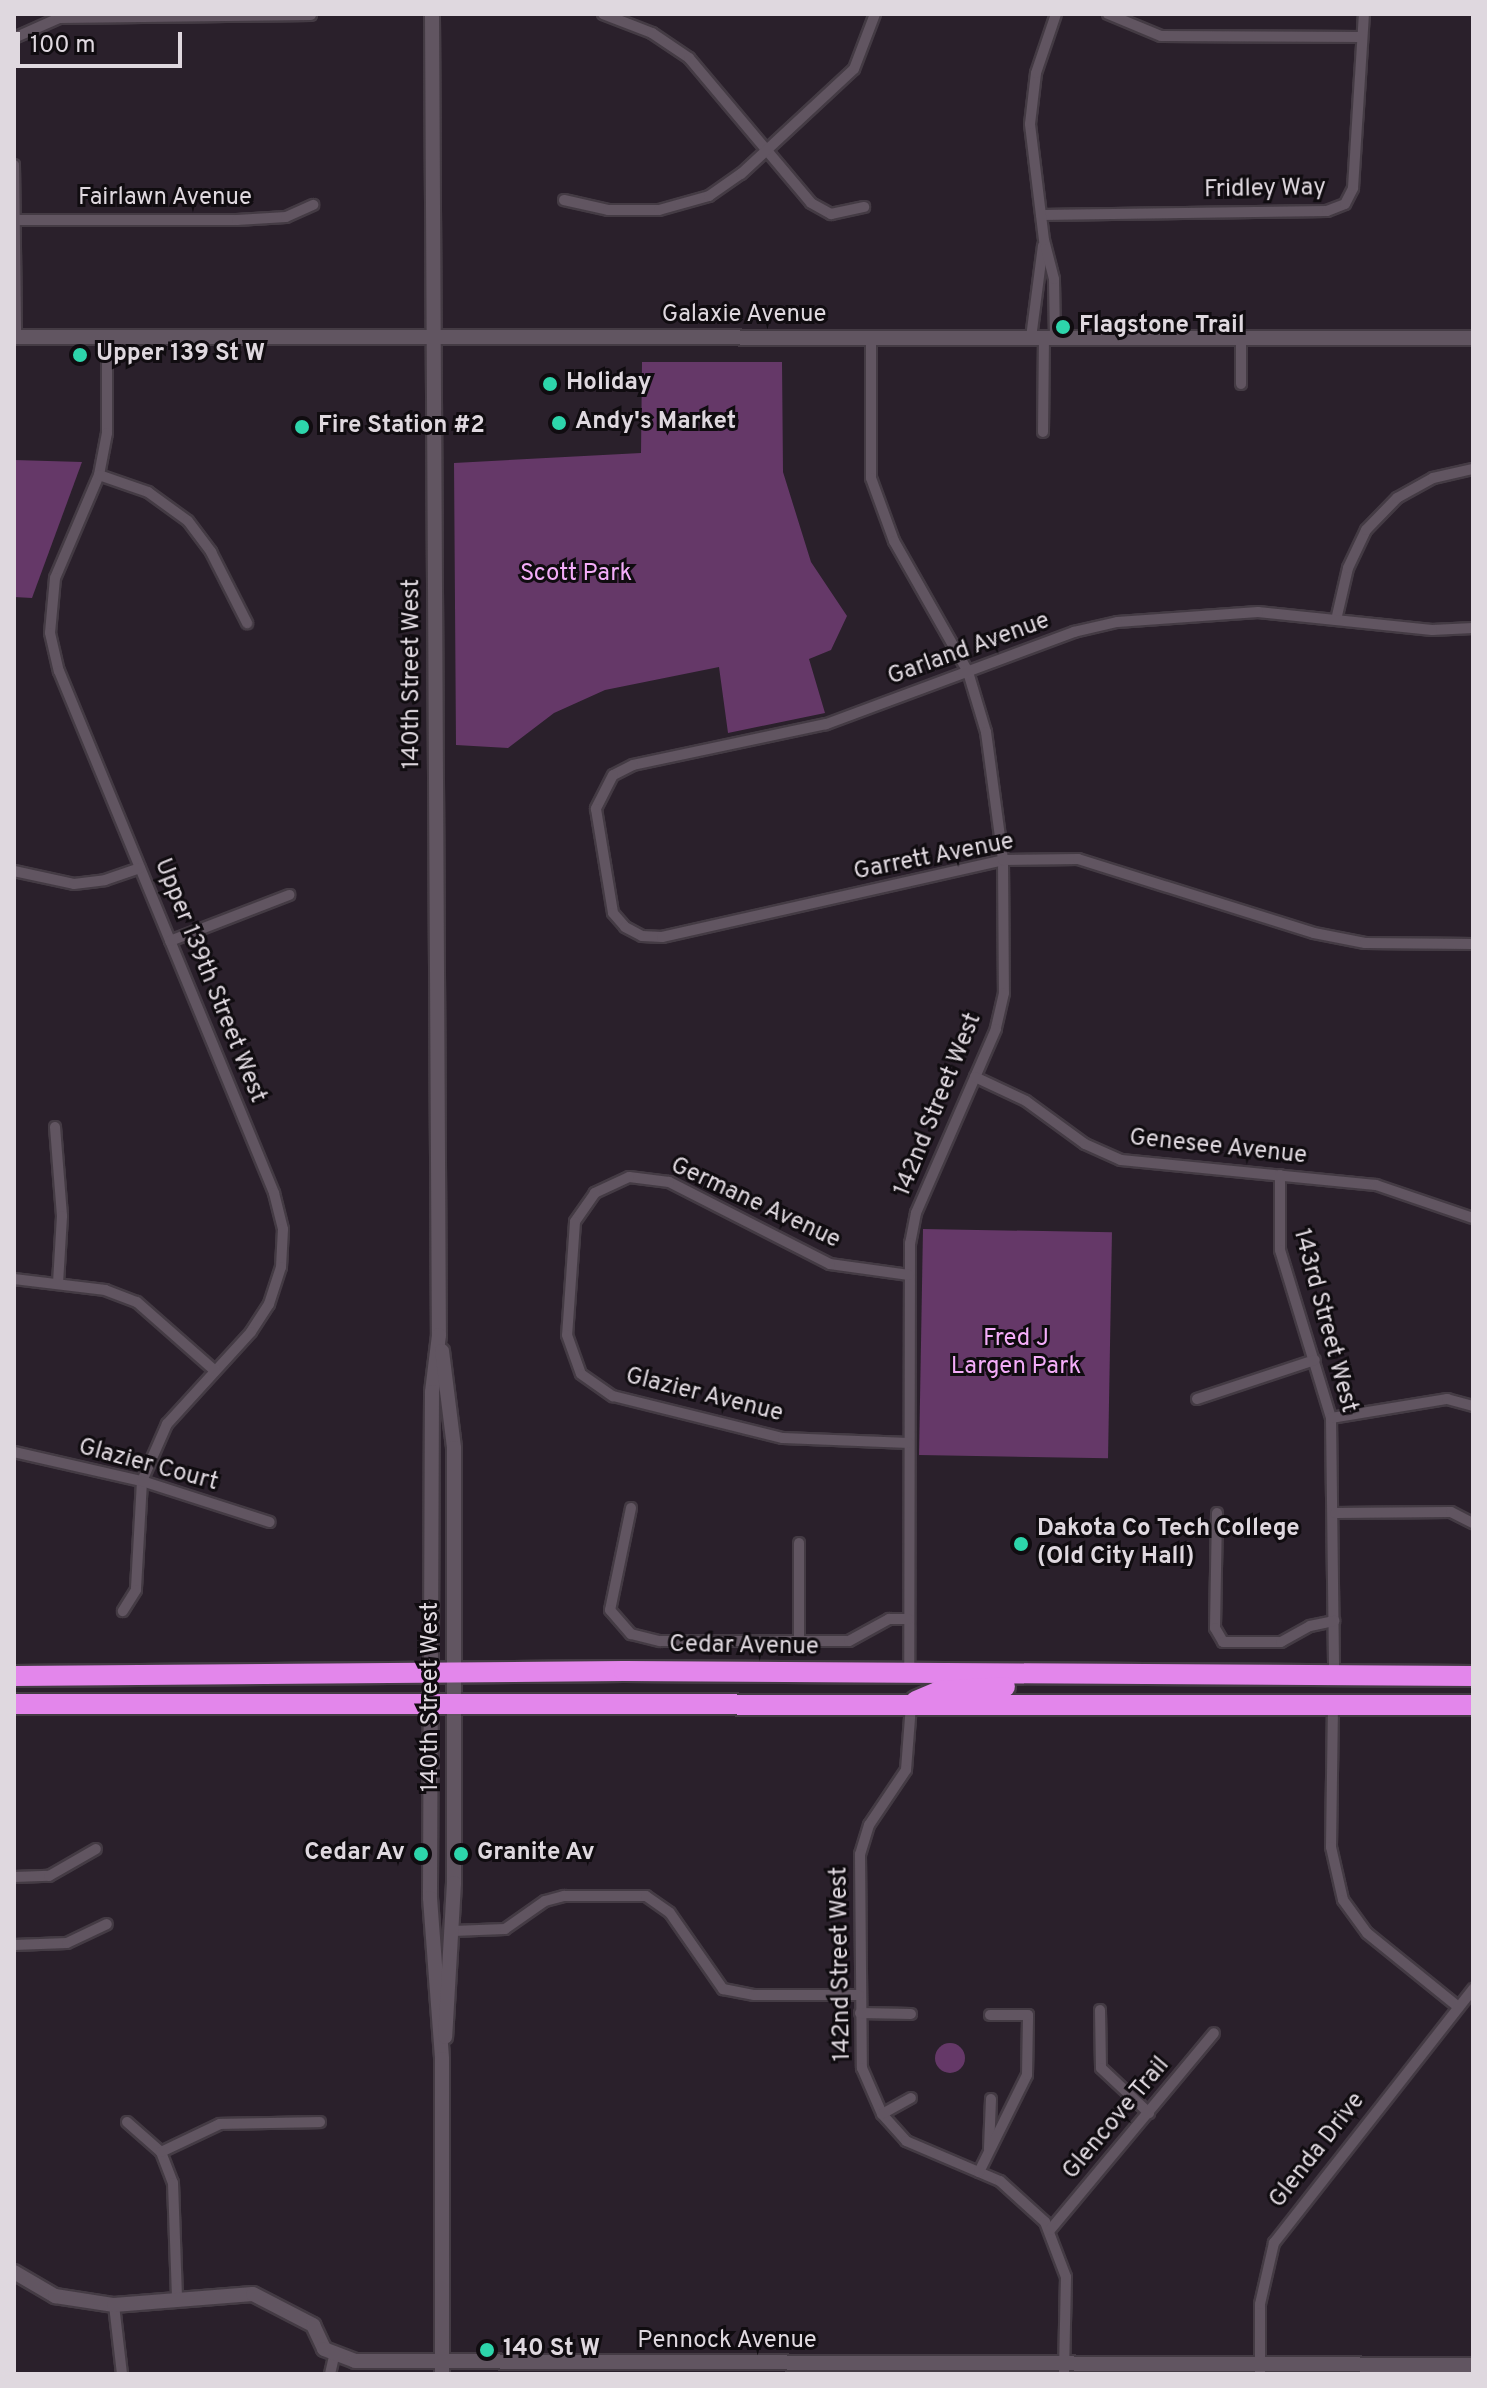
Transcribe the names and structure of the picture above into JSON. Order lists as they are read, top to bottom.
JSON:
{
  "streets": {
    "highway": ["Cedar Avenue"],
    "street": [
      "Fridley Way",
      "Fairlawn Avenue",
      "Galaxie Avenue",
      "Garland Avenue",
      "140th Street West",
      "Garrett Avenue",
      "Upper 139th Street West",
      "142nd Street West",
      "Genesee Avenue",
      "Germane Avenue",
      "143rd Street West",
      "Glazier Avenue",
      "Glazier Court",
      "Glencove Trail",
      "Glenda Drive",
      "Pennock Avenue"
    ]
  },
  "crossings": [
    ["Galaxie Avenue", "140th Street West"],
    ["Galaxie Avenue", "Upper 139th Street West"],
    ["Galaxie Avenue", "142nd Street West"],
    ["Garland Avenue", "Garrett Avenue"],
    ["Garland Avenue", "142nd Street West"],
    ["140th Street West", "Cedar Avenue"],
    ["140th Street West", "Pennock Avenue"],
    ["Garrett Avenue", "142nd Street West"],
    ["Upper 139th Street West", "Glazier Court"],
    ["142nd Street West", "Genesee Avenue"],
    ["142nd Street West", "Germane Avenue"],
    ["142nd Street West", "Glazier Avenue"],
    ["142nd Street West", "Cedar Avenue"],
    ["142nd Street West", "Glencove Trail"],
    ["142nd Street West", "Pennock Avenue"],
    ["Genesee Avenue", "143rd Street West"],
    ["Germane Avenue", "Glazier Avenue"],
    ["143rd Street West", "Cedar Avenue"],
    ["Glenda Drive", "Pennock Avenue"]
  ],
  "parks": ["Scott Park", "Fred J Largen Park"],
  "places": [
    "Flagstone Trail",
    "Upper 139 St W",
    "Holiday",
    "Andy's Market",
    "Fire Station #2",
    "Dakota Co Tech College (Old City Hall)",
    "Cedar Av",
    "Granite Av",
    "140 St W"
  ],
  "scale_bar": "100 m"
}
